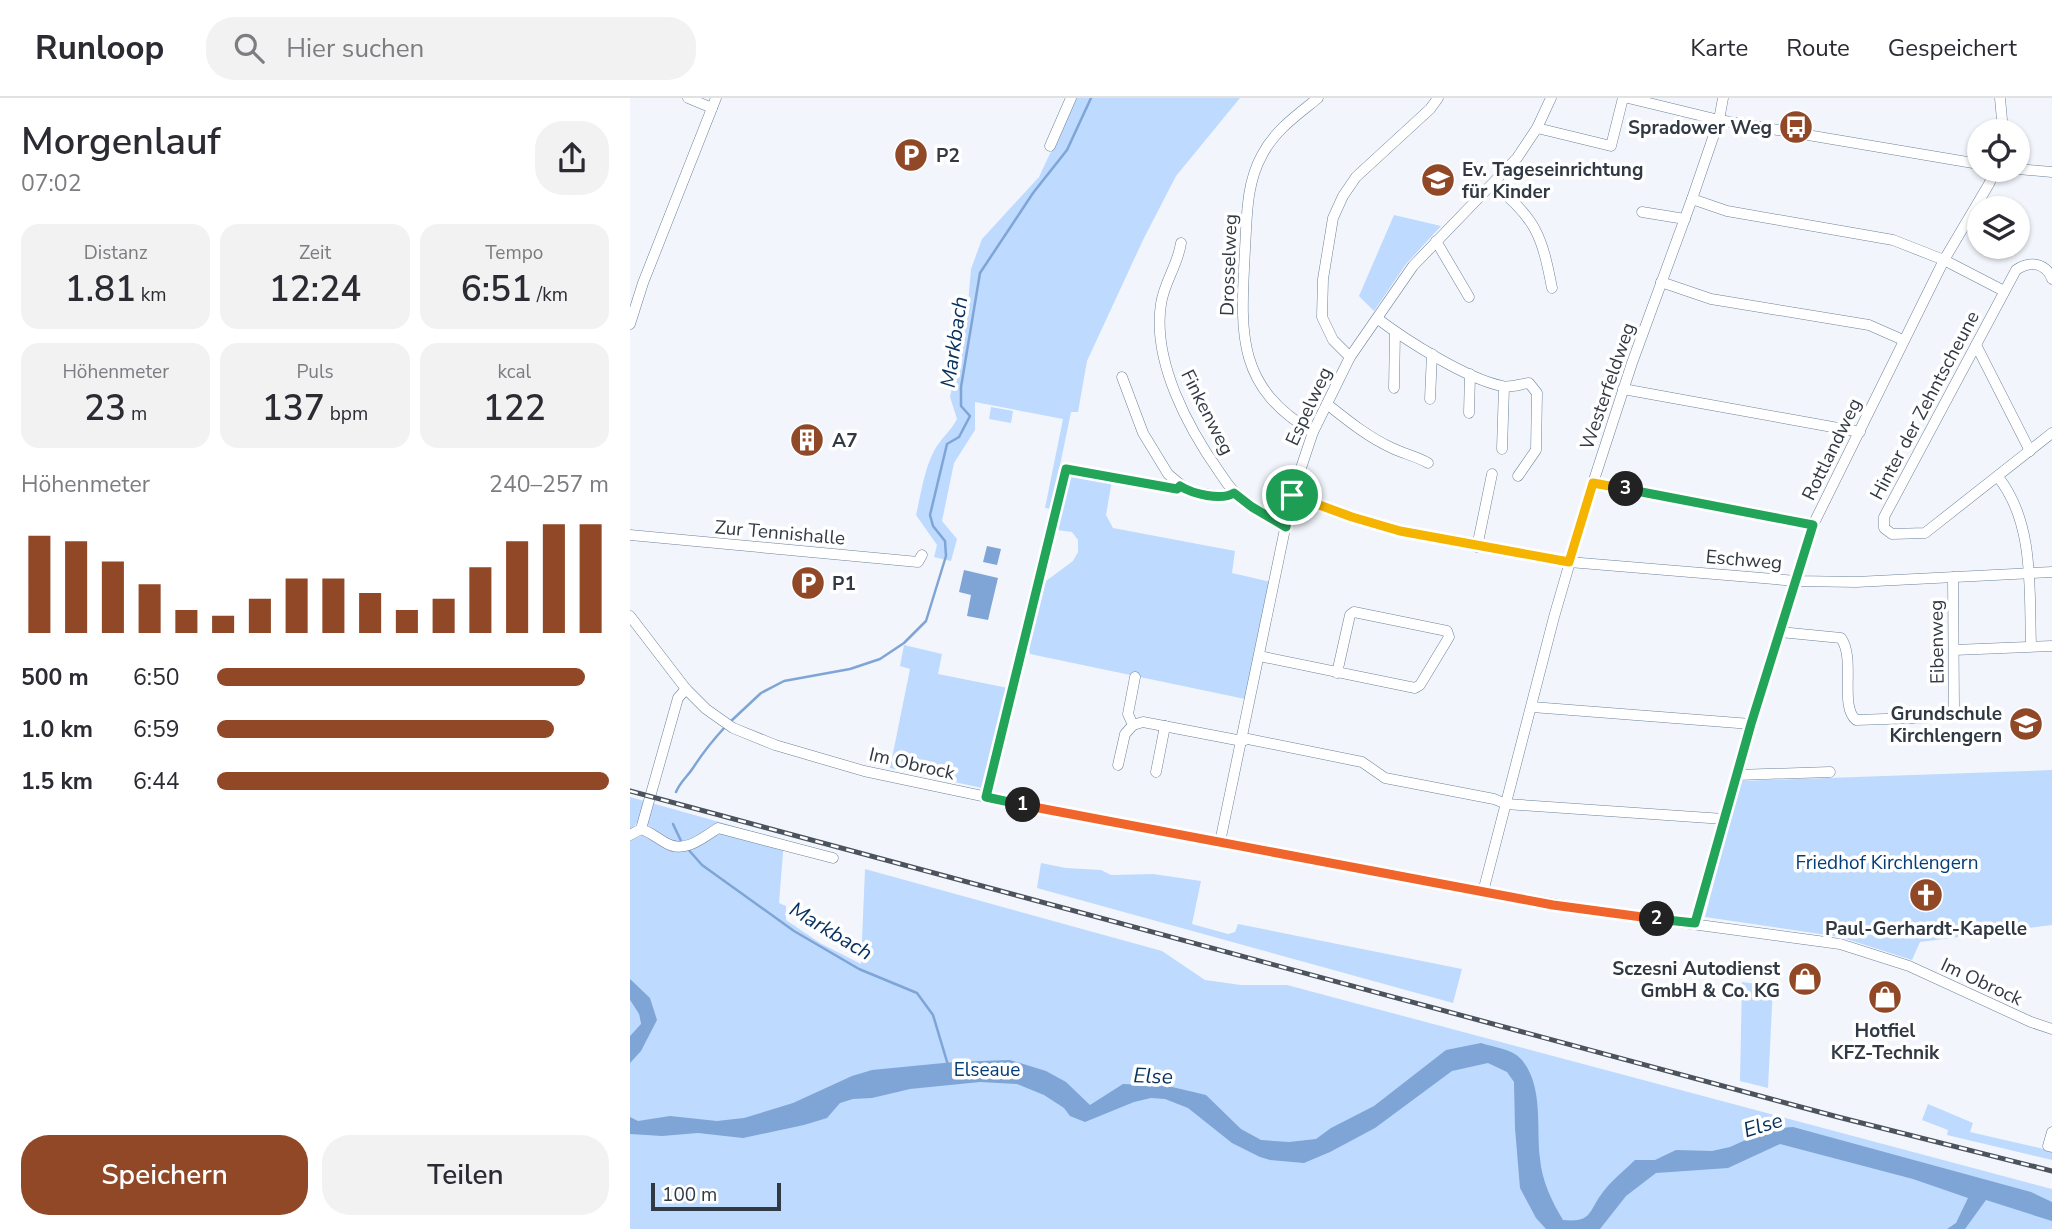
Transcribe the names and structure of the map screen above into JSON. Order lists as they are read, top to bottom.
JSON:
{
  "streets": {
    "street": [
      "Drosselweg",
      "Westerfeldweg",
      "Hinter der Zehntscheune",
      "Espelweg",
      "Finkenweg",
      "Rottlandweg",
      "Zur Tennishalle",
      "Eschweg",
      "Eibenweg",
      "Im Obrock"
    ]
  },
  "crossings": [
    ["Drosselweg", "Espelweg"],
    ["Westerfeldweg", "Eschweg"],
    ["Westerfeldweg", "Im Obrock"],
    ["Espelweg", "Finkenweg"],
    ["Espelweg", "Eschweg"],
    ["Espelweg", "Im Obrock"],
    ["Rottlandweg", "Eschweg"],
    ["Rottlandweg", "Eibenweg"],
    ["Rottlandweg", "Im Obrock"],
    ["Eschweg", "Eibenweg"]
  ],
  "water": ["Markbach", "Else"],
  "parks": ["Friedhof Kirchlengern", "Elseaue"],
  "places": {
    "bus stop": ["Spradower Weg"],
    "parking": ["P2", "P1"],
    "school or university": ["Ev. Tageseinrichtung für Kinder", "Grundschule Kirchlengern"],
    "building": ["A7"],
    "church": ["Paul-Gerhardt-Kapelle"],
    "shop": ["Sczesni Autodienst GmbH & Co. KG", "Hotfiel KFZ-Technik"]
  },
  "scale_bar": "100 m",
  "page": {
    "header": "Runloop",
    "search": "Hier suchen",
    "nav": ["Karte", "Route", "Gespeichert"],
    "heading": ["Morgenlauf", "07:02"],
    "stats": [
      ["Distanz", "1.81 km"],
      ["Zeit", "12:24"],
      ["Tempo", "6:51 /km"],
      ["Höhenmeter", "23 m"],
      ["Puls", "137 bpm"],
      ["kcal", "122"]
    ],
    "chart": ["Höhenmeter", "240–257 m"],
    "pins": ["3", "1", "2"],
    "list": [
      {
        "name": "500 m",
        "note": "6:50"
      },
      {
        "name": "1.0 km",
        "note": "6:59"
      },
      {
        "name": "1.5 km",
        "note": "6:44"
      }
    ],
    "buttons": ["Speichern", "Teilen"],
    "scale": "100 m"
  }
}
